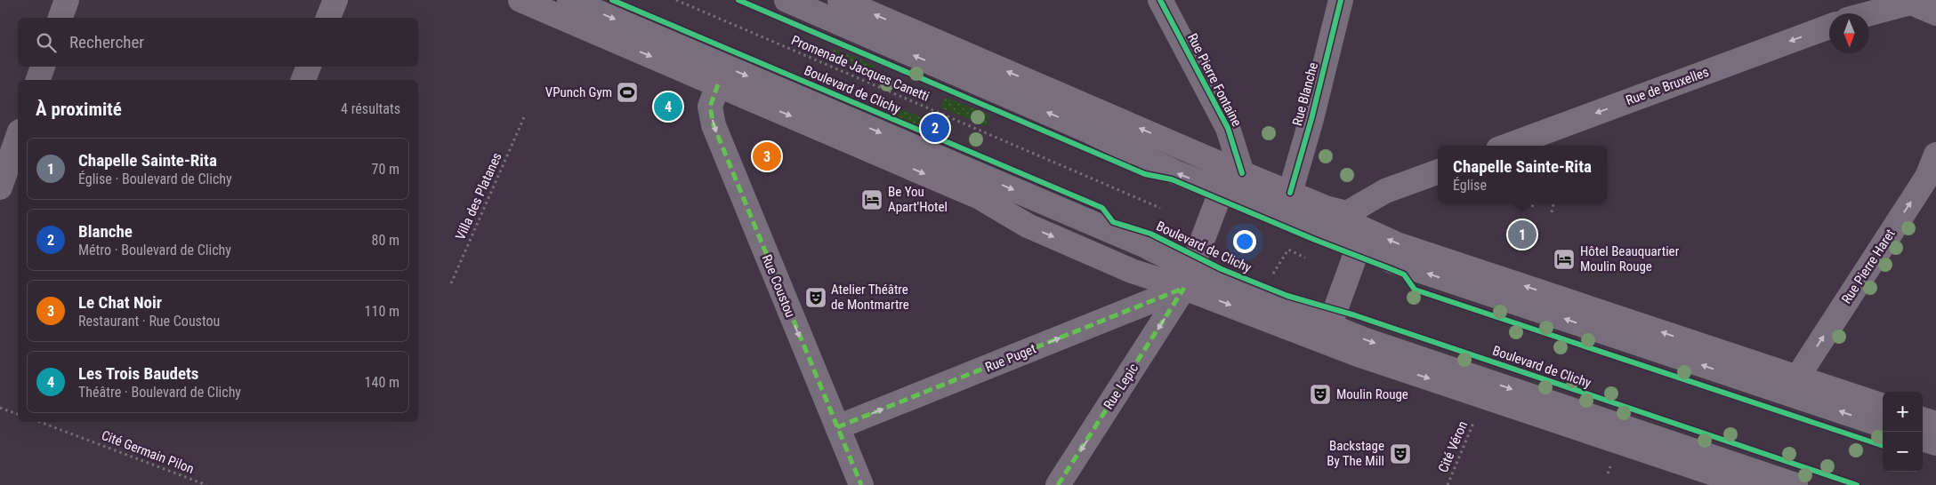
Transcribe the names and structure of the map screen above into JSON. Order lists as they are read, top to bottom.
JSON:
{
  "streets": {
    "main road": ["Boulevard de Clichy"],
    "street": [
      "Rue Pierre Fontaine",
      "Rue de Bruxelles",
      "Rue Blanche",
      "Rue Pierre Haret",
      "Rue Coustou",
      "Rue Puget",
      "Rue Lepic"
    ],
    "path": ["Villa des Platanes", "Cité Véron", "Cité Germain Pilon"],
    "cycle path": ["Promenade Jacques Canetti"]
  },
  "crossings": [
    ["Boulevard de Clichy", "Rue Coustou"],
    ["Boulevard de Clichy", "Rue Puget"],
    ["Boulevard de Clichy", "Rue Lepic"],
    ["Rue Coustou", "Rue Puget"],
    ["Rue Puget", "Rue Lepic"]
  ],
  "one_way": [
    "Rue de Bruxelles",
    "Rue Pierre Haret",
    "Rue Coustou",
    "Rue Puget",
    "Rue Lepic"
  ],
  "places": {
    "sports": ["VPunch Gym"],
    "hotel": ["Be You Apart'Hotel", "Hôtel Beauquartier Moulin Rouge"],
    "theatre": ["Atelier Théâtre de Montmartre", "Moulin Rouge", "Backstage By The Mill"]
  },
  "north": "bottom",
  "page": {
    "search": "Rechercher",
    "heading": ["À proximité", "4 résultats"],
    "pins": [
      "4",
      "2",
      "3",
      "1"
    ],
    "list": [
      {
        "mark": "1",
        "name": "Chapelle Sainte-Rita",
        "note": "Église · Boulevard de Clichy",
        "value": "70 m"
      },
      {
        "mark": "2",
        "name": "Blanche",
        "note": "Métro · Boulevard de Clichy",
        "value": "80 m"
      },
      {
        "mark": "3",
        "name": "Le Chat Noir",
        "note": "Restaurant · Rue Coustou",
        "value": "110 m"
      },
      {
        "mark": "4",
        "name": "Les Trois Baudets",
        "note": "Théâtre · Boulevard de Clichy",
        "value": "140 m"
      }
    ],
    "popup": ["Chapelle Sainte-Rita", "Église"],
    "map_buttons": ["+", "−"]
  }
}
